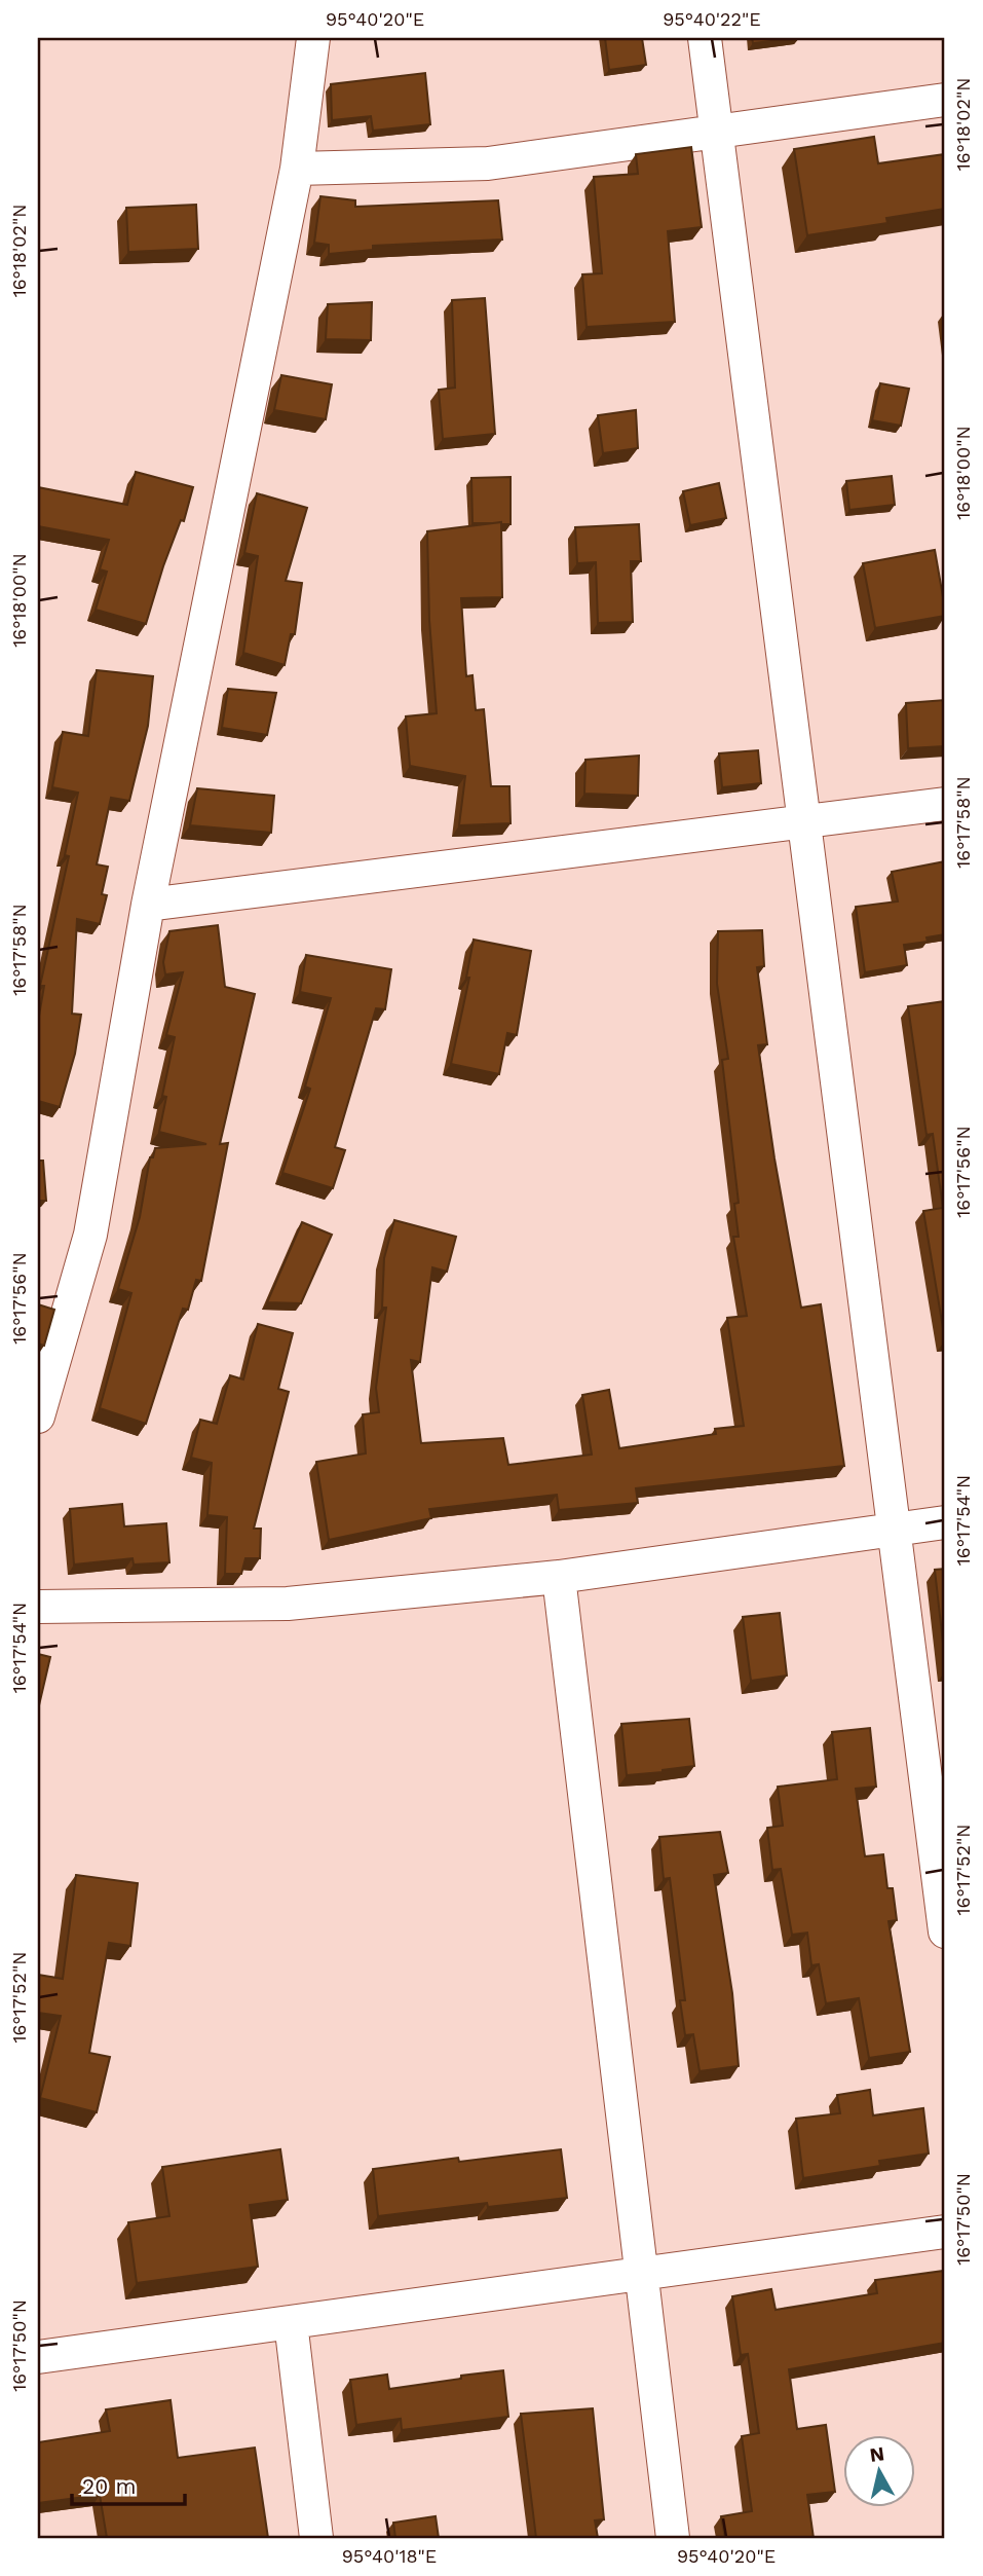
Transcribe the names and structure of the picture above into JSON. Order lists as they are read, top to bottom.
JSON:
{
  "scale_bar": "20 m",
  "north": "top",
  "coordinates": [
    "95°40'20\"E",
    "95°40'22\"E",
    "16°18'02\"N",
    "16°18'00\"N",
    "16°17'58\"N",
    "16°17'56\"N",
    "16°17'54\"N",
    "16°17'52\"N",
    "16°17'50\"N",
    "95°40'18\"E"
  ]
}
